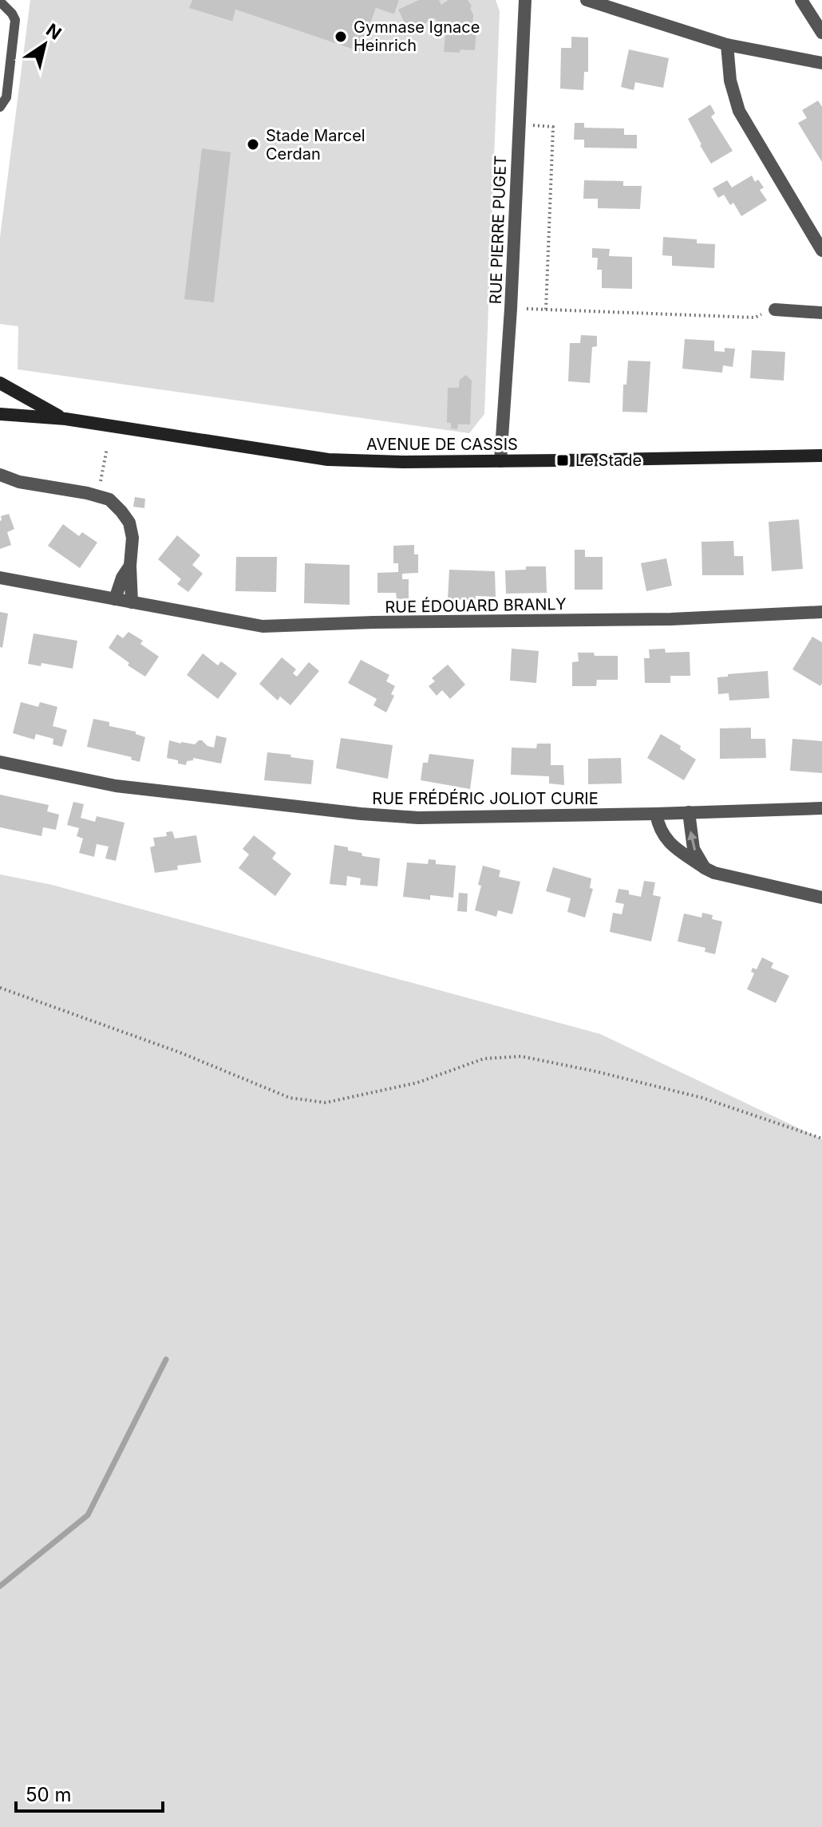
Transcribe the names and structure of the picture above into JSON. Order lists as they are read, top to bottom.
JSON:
{
  "streets": {
    "main road": ["AVENUE DE CASSIS"],
    "street": ["RUE PIERRE PUGET", "RUE ÉDOUARD BRANLY", "RUE FRÉDÉRIC JOLIOT CURIE"]
  },
  "crossings": [
    ["RUE PIERRE PUGET", "AVENUE DE CASSIS"]
  ],
  "places": {
    "other": ["Gymnase Ignace Heinrich", "Stade Marcel Cerdan"],
    "transit": ["Le Stade"]
  },
  "scale_bar": "50 m",
  "north": "top right"
}
